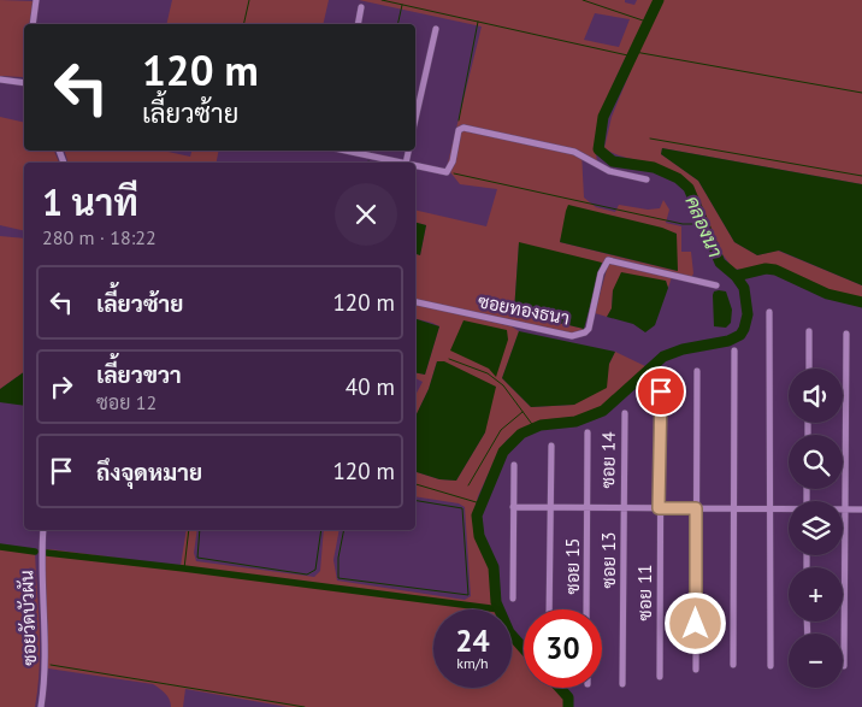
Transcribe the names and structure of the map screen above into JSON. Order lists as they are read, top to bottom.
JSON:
{
  "streets": {
    "street": [
      "ซอยทองธนา",
      "ซอย 14",
      "ซอย 13",
      "ซอย 15",
      "ซอย 11",
      "ซอยวัดบัวผัน"
    ]
  },
  "crossings": [
    ["ซอย 14", "ซอย 13"]
  ],
  "water": ["คลองนา"],
  "page": {
    "turn": ["120 m", "เลี้ยวซ้าย"],
    "heading": ["1 นาที", "280 m · 18:22"],
    "list": [
      {
        "name": "เลี้ยวซ้าย",
        "value": "120 m"
      },
      {
        "name": "เลี้ยวขวา",
        "note": "ซอย 12",
        "value": "40 m"
      },
      {
        "name": "ถึงจุดหมาย",
        "value": "120 m"
      }
    ],
    "map_buttons": ["+", "−"],
    "speed": "24 km/h",
    "limit": "30"
  }
}
